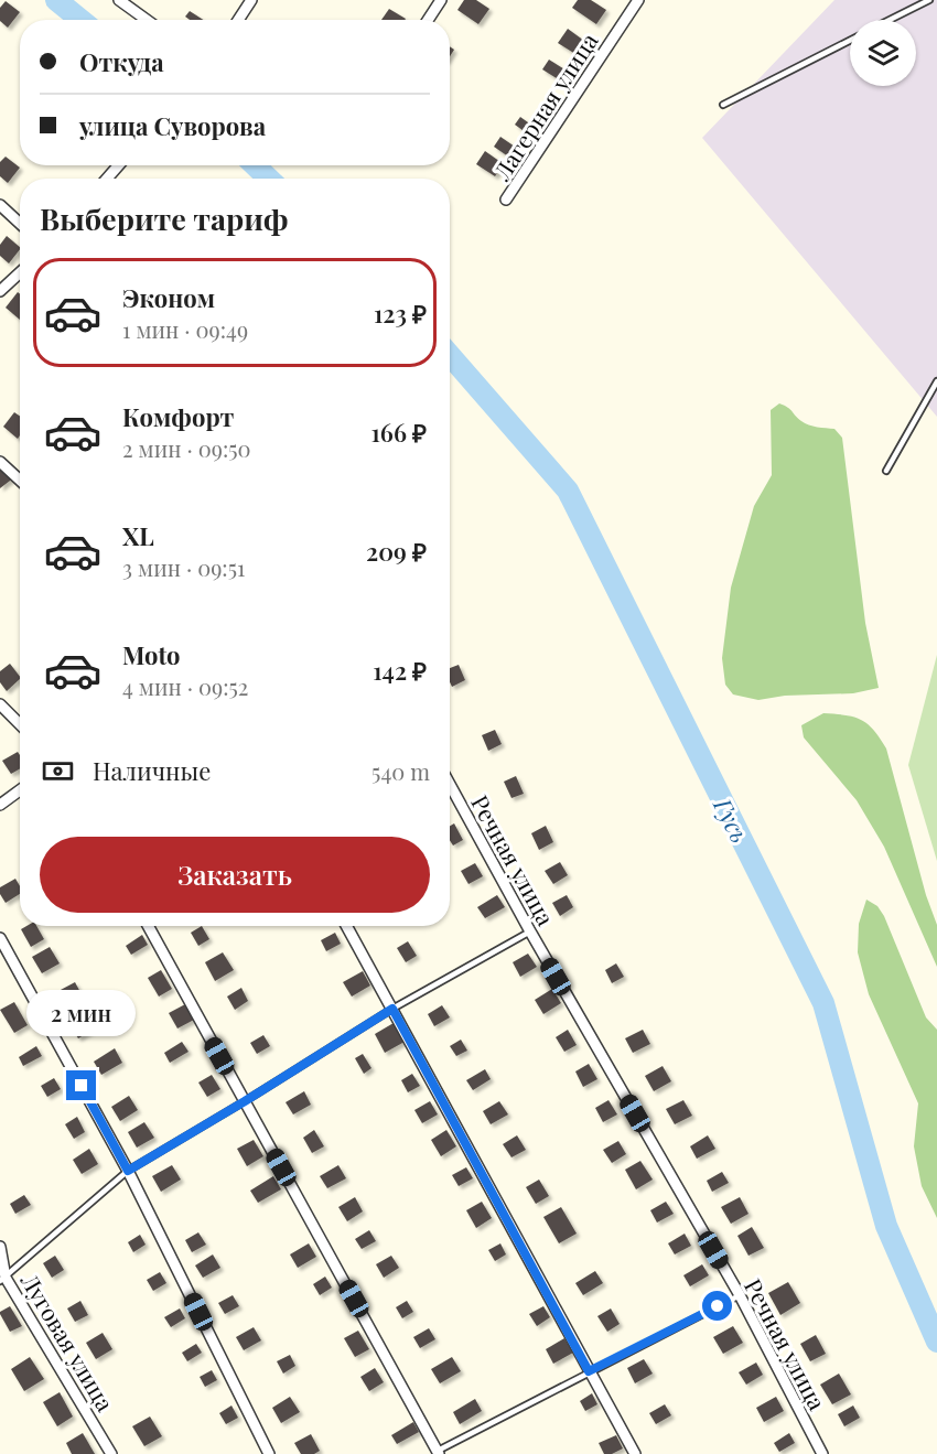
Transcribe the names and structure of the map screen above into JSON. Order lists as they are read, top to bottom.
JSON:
{
  "streets": {
    "street": ["Лагерная улица", "Речная улица", "Луговая улица"]
  },
  "water": ["Гусь"],
  "page": {
    "banner": ["Откуда", "улица Суворова"],
    "heading": "Выберите тариф",
    "list": [
      {
        "name": "Эконом",
        "note": "1 мин · 09:49",
        "value": "123 ₽"
      },
      {
        "name": "Комфорт",
        "note": "2 мин · 09:50",
        "value": "166 ₽"
      },
      {
        "name": "XL",
        "note": "3 мин · 09:51",
        "value": "209 ₽"
      },
      {
        "name": "Moto",
        "note": "4 мин · 09:52",
        "value": "142 ₽"
      }
    ],
    "pay": ["Наличные", "540 m"],
    "buttons": "Заказать",
    "bubble": "2 мин"
  }
}
